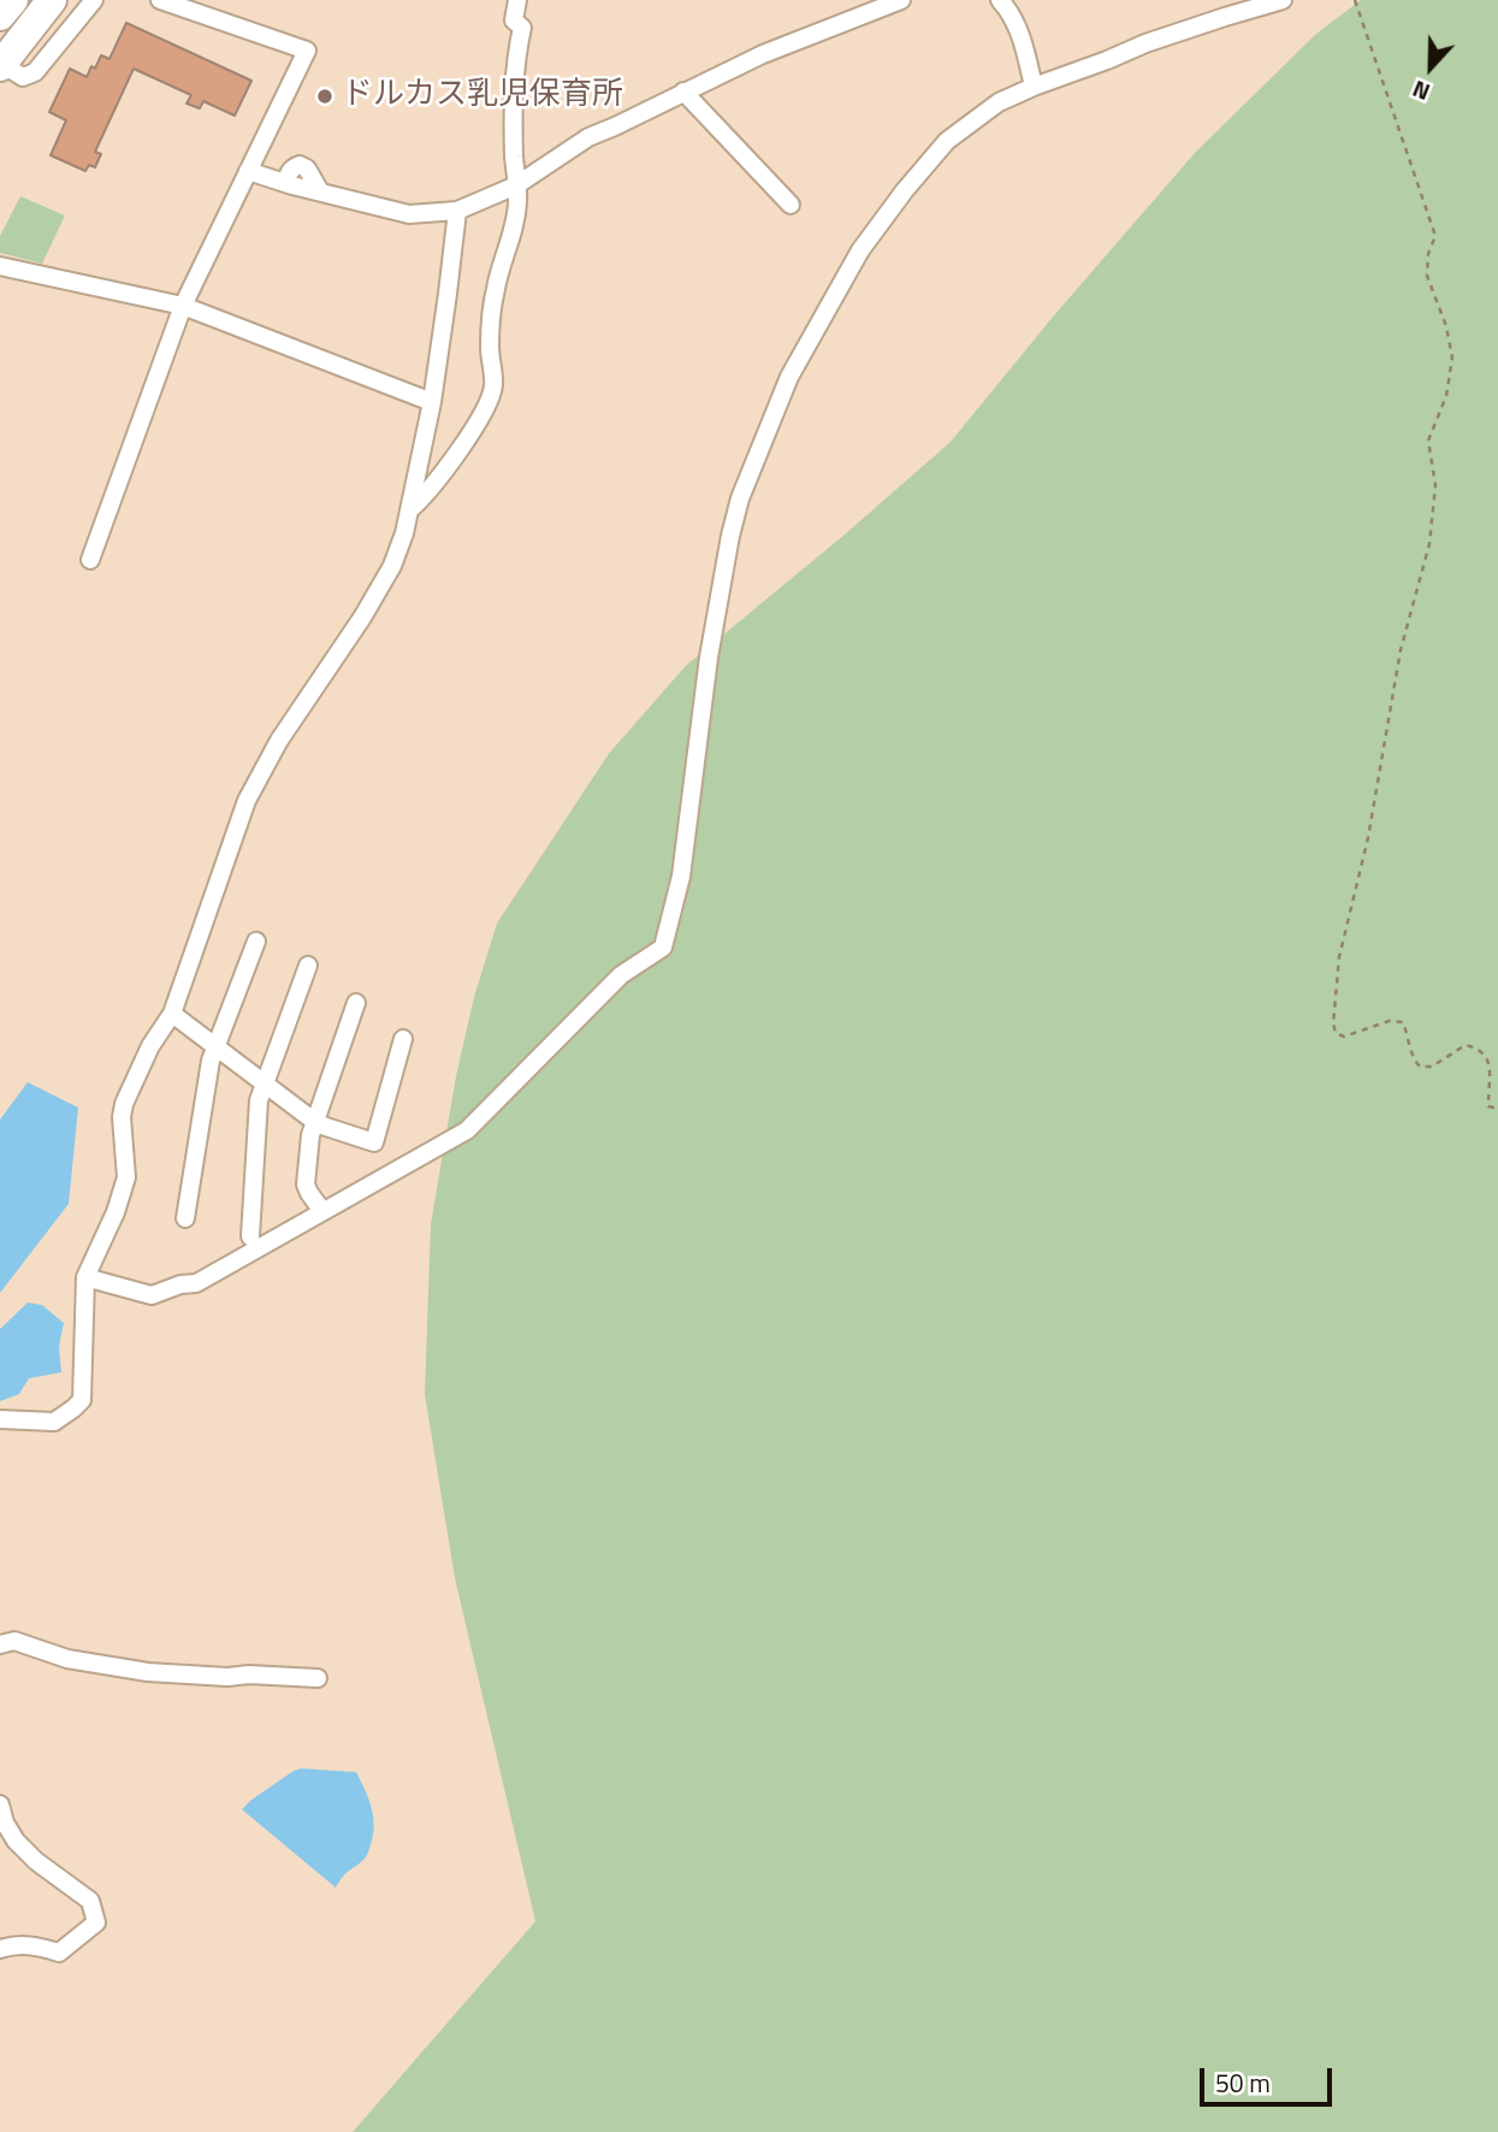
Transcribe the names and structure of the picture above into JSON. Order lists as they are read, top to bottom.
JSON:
{
  "places": ["ドルカス乳児保育所"],
  "scale_bar": "50 m",
  "north": "bottom"
}
